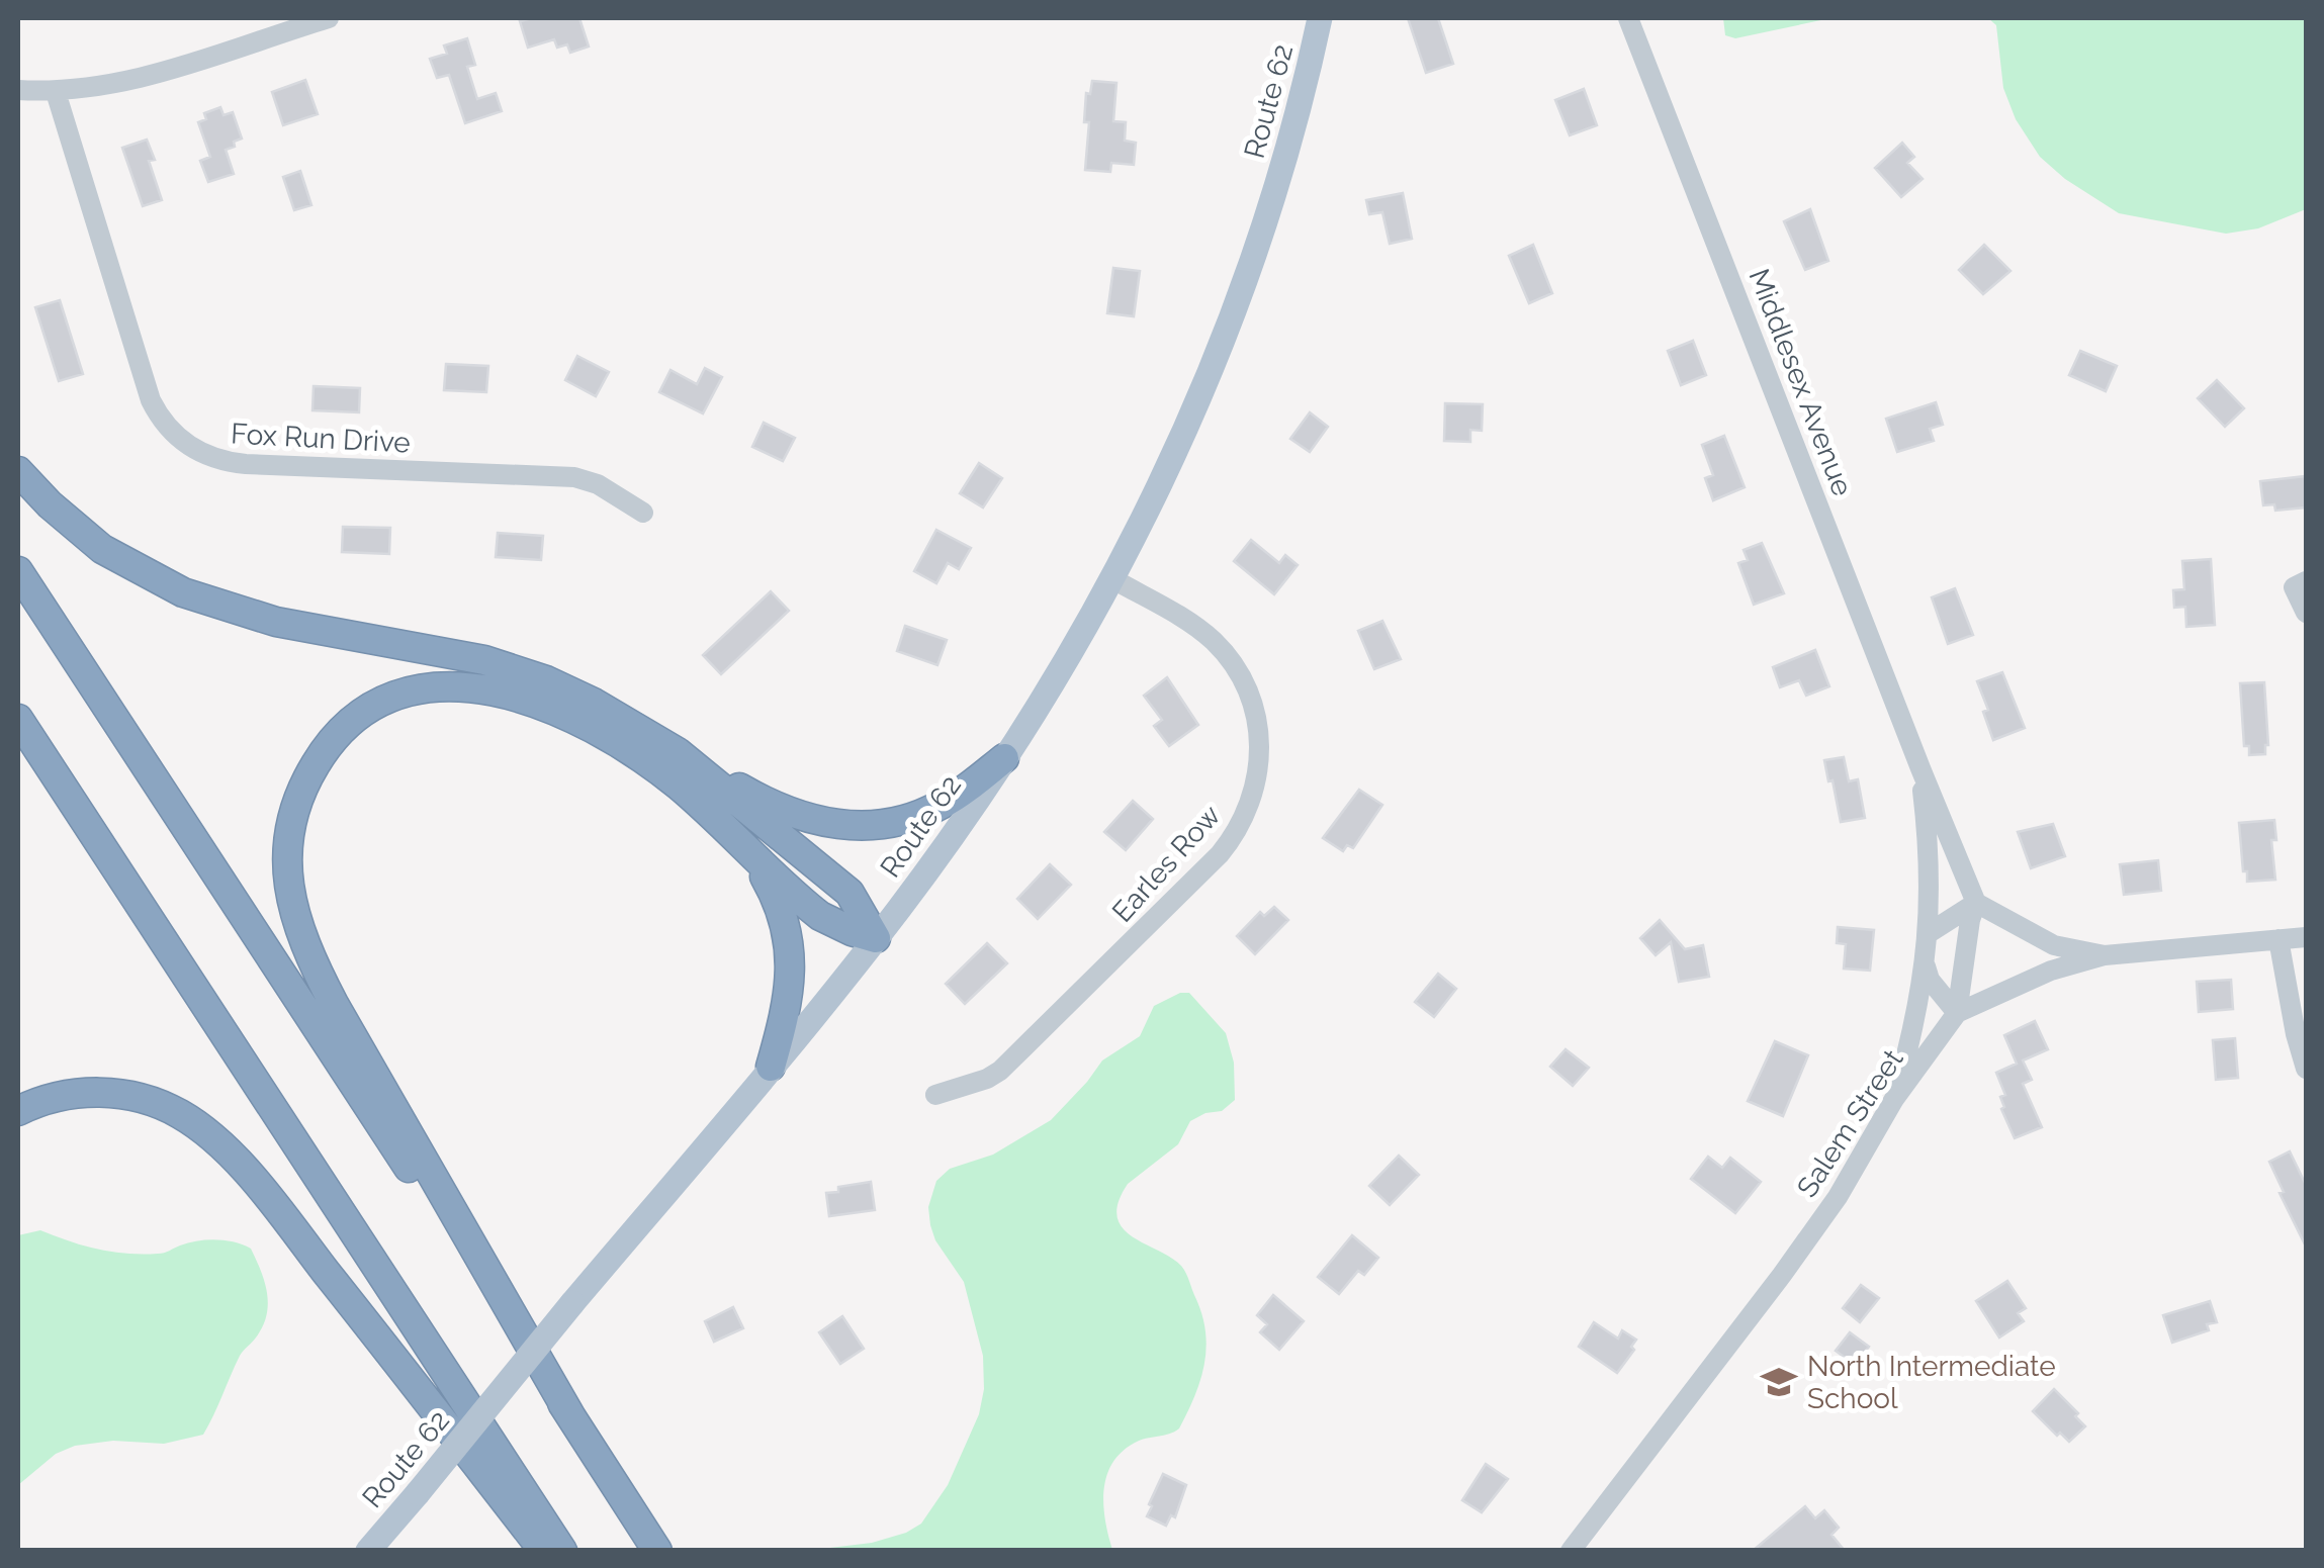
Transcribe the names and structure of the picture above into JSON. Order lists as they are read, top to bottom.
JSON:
{
  "streets": {
    "main road": ["Route 62"],
    "street": [
      "Middlesex Avenue",
      "Fox Run Drive",
      "Earles Row",
      "Salem Street"
    ]
  },
  "crossings": [
    ["Route 62", "Earles Row"],
    ["Middlesex Avenue", "Salem Street"]
  ],
  "places": {
    "school or university": ["North Intermediate School"]
  }
}
